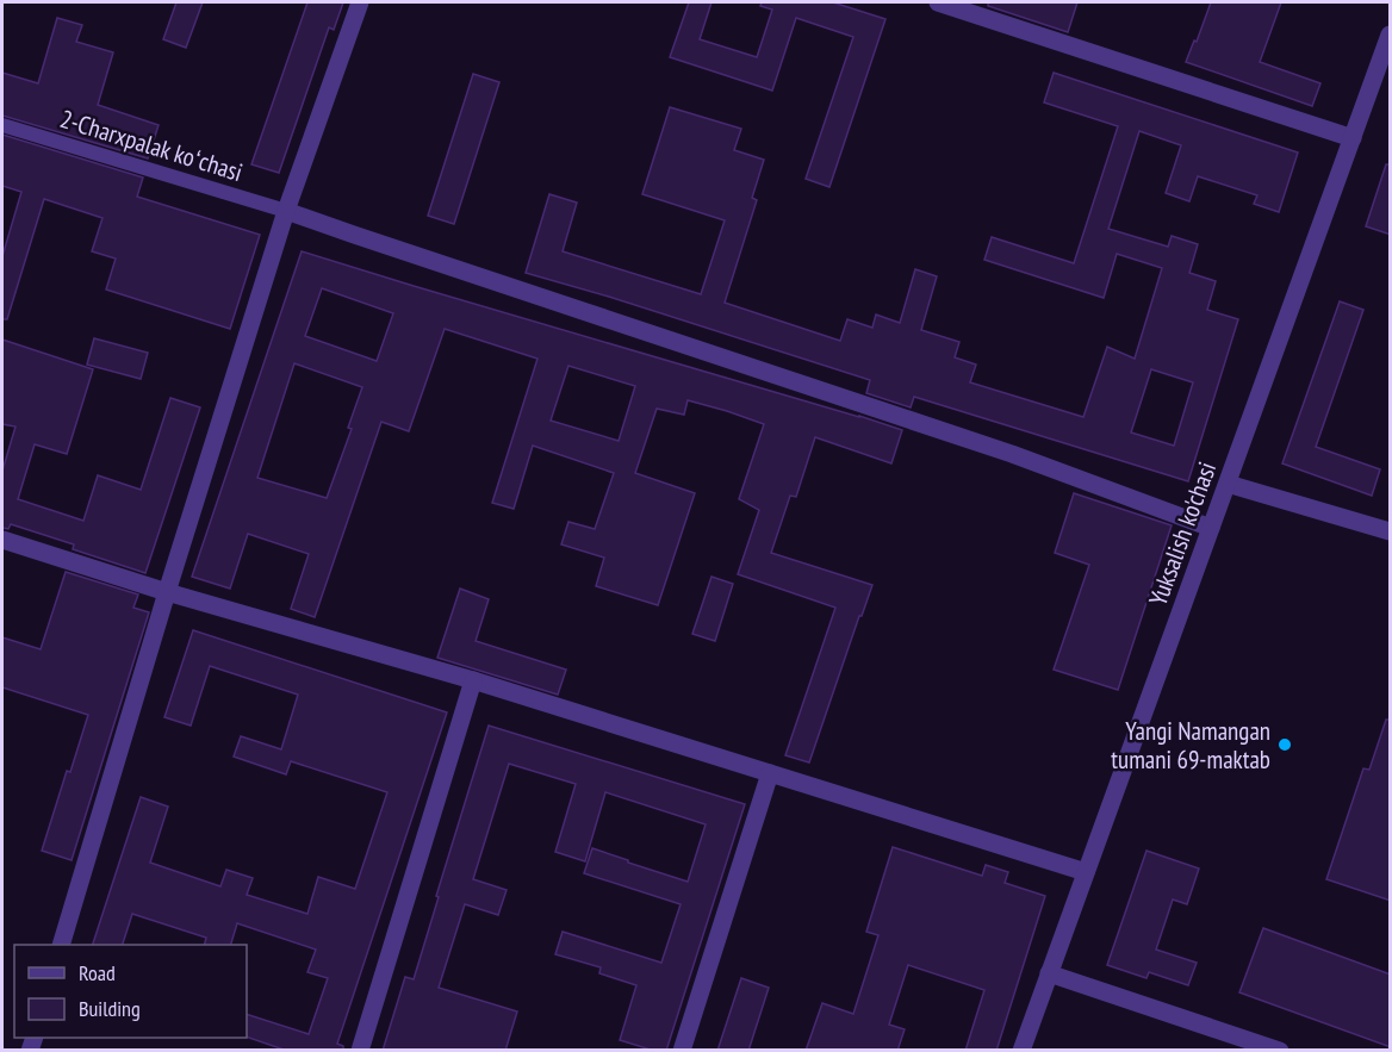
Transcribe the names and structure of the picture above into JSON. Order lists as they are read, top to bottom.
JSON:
{
  "streets": {
    "street": ["Yuksalish ko'chasi"],
    "lane": ["2-Charxpalak koʻchasi"]
  },
  "places": ["Yangi Namangan tumani 69-maktab"],
  "legend": ["Road", "Building"]
}
